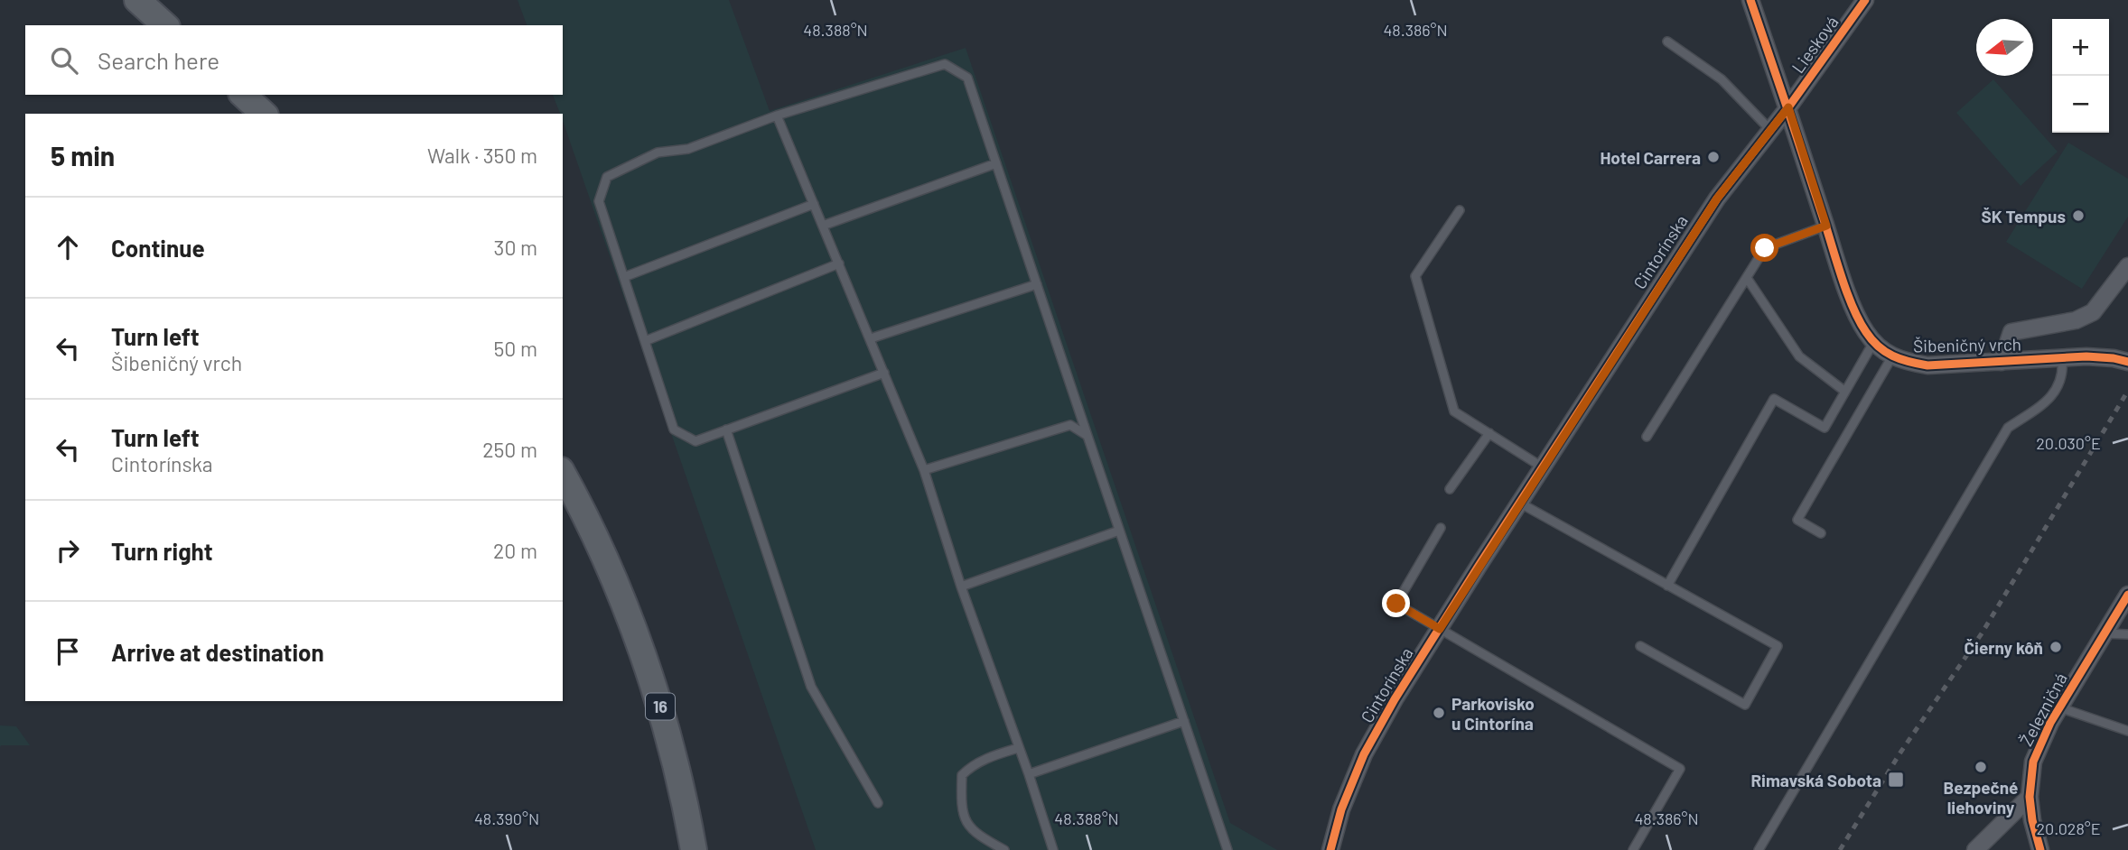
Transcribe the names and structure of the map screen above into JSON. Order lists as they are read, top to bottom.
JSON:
{
  "streets": {
    "main road": ["16"],
    "street": [
      "Liesková",
      "Cintorínska",
      "Šibeničný vrch",
      "Železničná"
    ]
  },
  "crossings": [
    ["Liesková", "Cintorínska"],
    ["Liesková", "Šibeničný vrch"],
    ["Cintorínska", "Šibeničný vrch"]
  ],
  "places": {
    "other": [
      "Hotel Carrera",
      "ŠK Tempus",
      "Čierny kôň",
      "Parkovisko u Cintorína",
      "Bezpečné liehoviny"
    ],
    "transit": ["Rimavská Sobota"]
  },
  "north": "left",
  "page": {
    "map_buttons": ["+", "−"],
    "search": "Search here",
    "heading": ["5 min", "Walk · 350 m"],
    "list": [
      ["Continue", "30 m"],
      ["Turn left", "Šibeničný vrch", "50 m"],
      ["Turn left", "Cintorínska", "250 m"],
      ["Turn right", "20 m"],
      "Arrive at destination"
    ]
  },
  "coordinates": [
    "48.388°N",
    "48.386°N",
    "20.030°E",
    "48.390°N",
    "20.028°E"
  ]
}
